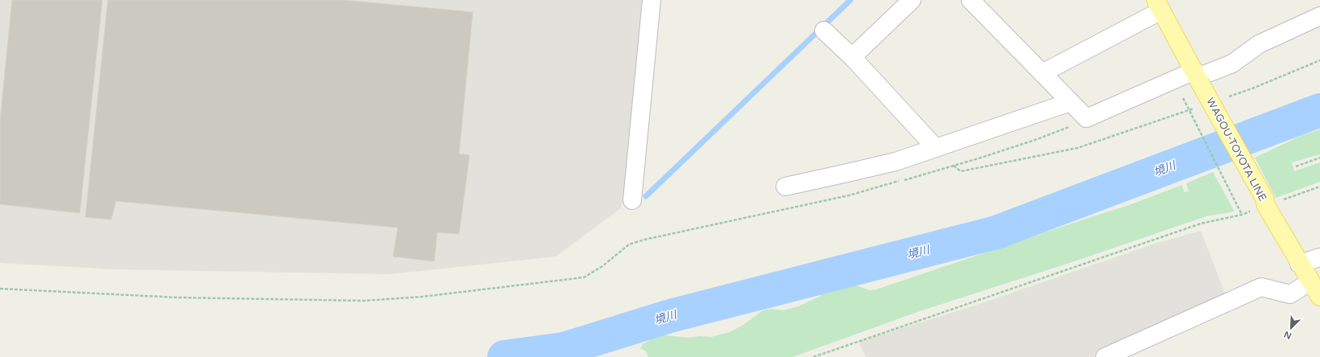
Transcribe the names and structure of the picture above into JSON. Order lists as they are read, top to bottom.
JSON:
{
  "streets": {
    "main road": ["WAGOU-TOYOTA LINE"]
  },
  "water": ["境川"],
  "north": "bottom left"
}
